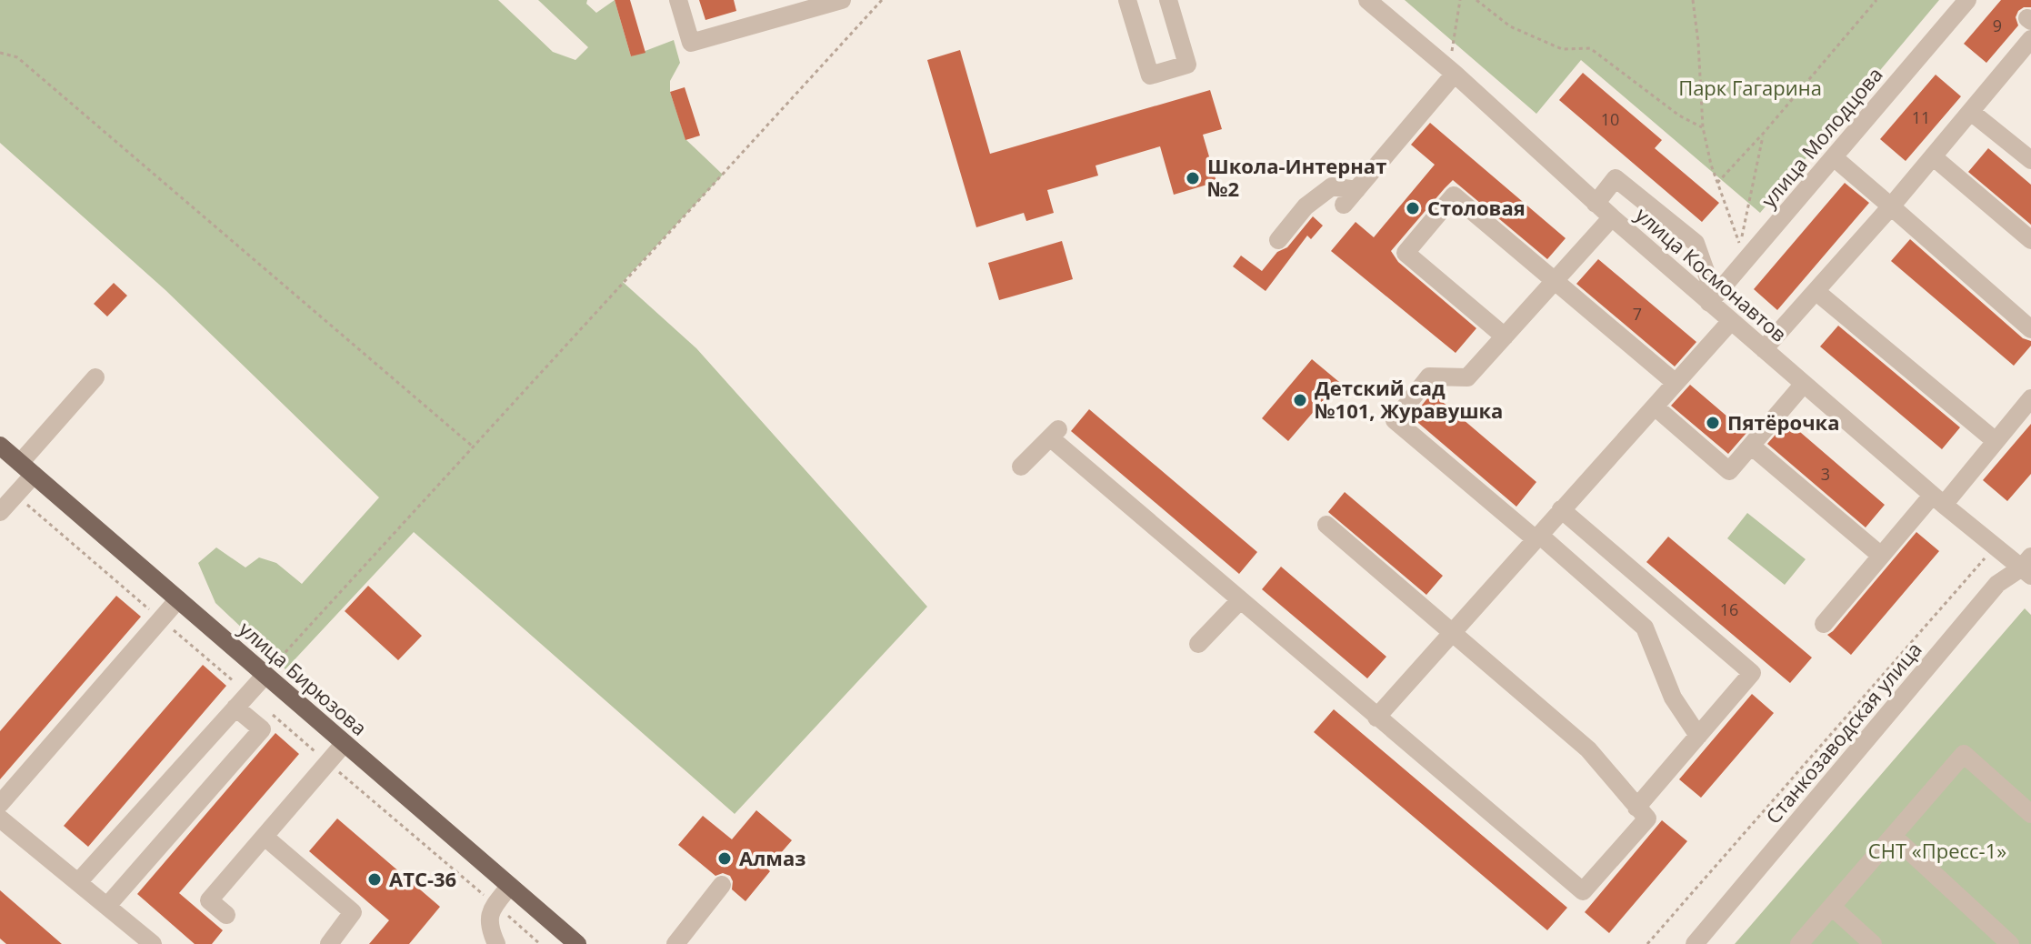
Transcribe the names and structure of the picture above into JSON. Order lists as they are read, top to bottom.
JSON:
{
  "streets": {
    "main road": ["улица Бирюзова"],
    "street": ["улица Молодцова", "улица Космонавтов", "Станкозаводская улица"]
  },
  "crossings": [
    ["улица Молодцова", "улица Космонавтов"],
    ["улица Космонавтов", "Станкозаводская улица"]
  ],
  "parks": ["Парк Гагарина", "СНТ «Пресс-1»"],
  "places": [
    "Школа-Интернат №2",
    "Столовая",
    "Детский сад №101, Журавушка",
    "Пятёрочка",
    "Алмаз",
    "АТС-36"
  ],
  "house_numbers": [
    "9",
    "11",
    "10",
    "7",
    "3",
    "16"
  ]
}
